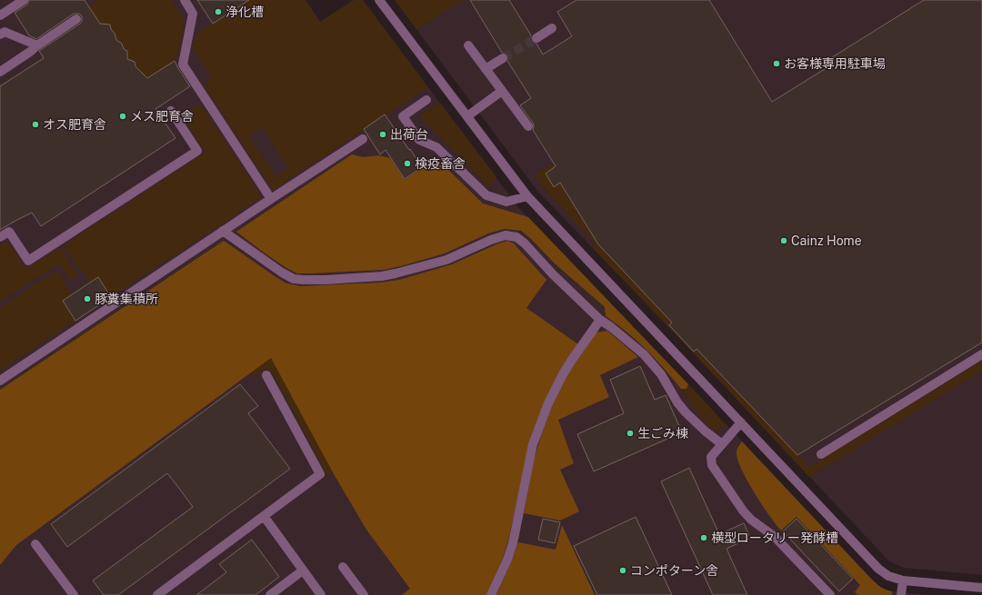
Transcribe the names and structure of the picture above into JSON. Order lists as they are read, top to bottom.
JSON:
{
  "places": [
    "浄化槽",
    "お客様専用駐車場",
    "メス肥育舎",
    "オス肥育舎",
    "出荷台",
    "検疫畜舎",
    "Cainz Home",
    "豚糞集積所",
    "生ごみ棟",
    "横型ロータリー発酵槽",
    "コンポターン舎"
  ]
}
